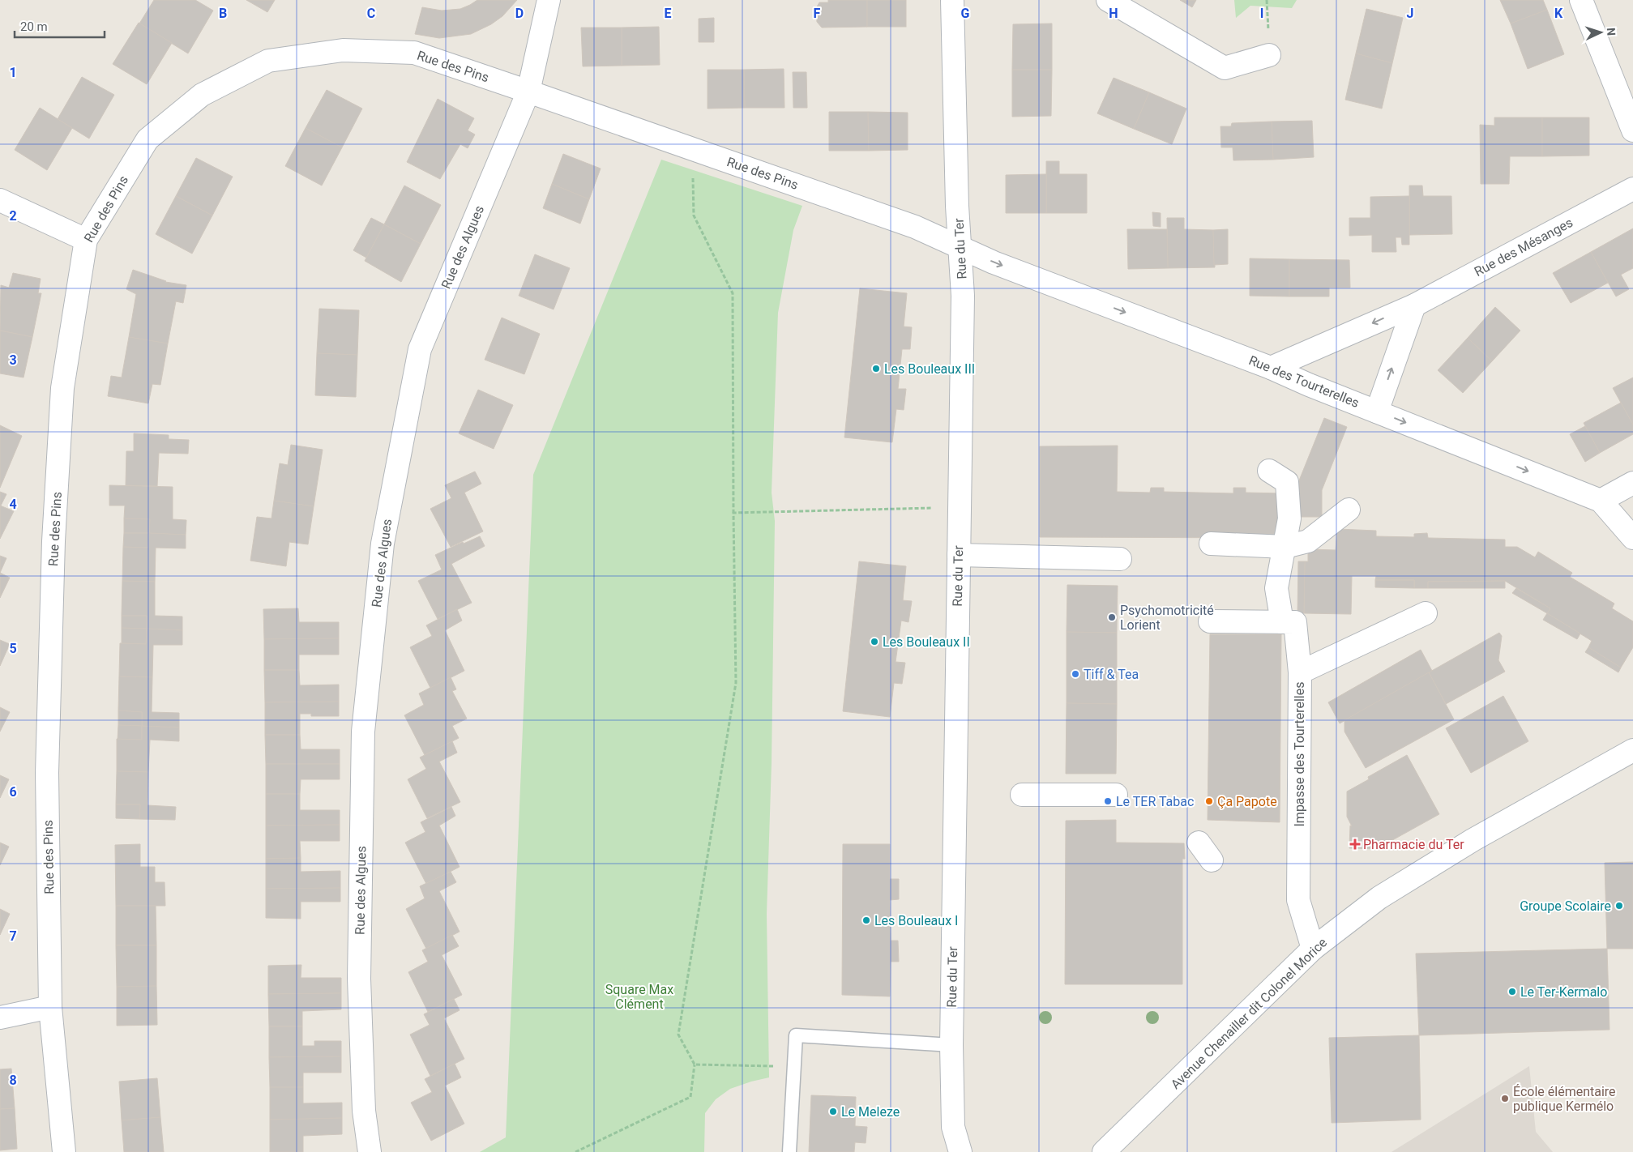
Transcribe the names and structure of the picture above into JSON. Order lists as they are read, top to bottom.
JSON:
{
  "streets": {
    "street": [
      "Rue des Pins",
      "Rue des Algues",
      "Rue des Mésanges",
      "Rue du Ter",
      "Rue des Tourterelles",
      "Impasse des Tourterelles",
      "Avenue Chenailler dit Colonel Morice"
    ]
  },
  "crossings": [
    ["Rue des Pins", "Rue des Algues"],
    ["Rue des Pins", "Rue du Ter"],
    ["Rue des Pins", "Rue des Tourterelles"],
    ["Rue des Mésanges", "Rue des Tourterelles"],
    ["Rue du Ter", "Rue des Tourterelles"],
    ["Impasse des Tourterelles", "Avenue Chenailler dit Colonel Morice"]
  ],
  "one_way": ["Rue des Mésanges", "Rue des Tourterelles"],
  "parks": ["Square Max Clément"],
  "places": {
    "other": [
      "Les Bouleaux III",
      "Psychomotricité Lorient",
      "Les Bouleaux II",
      "Tiff & Tea",
      "Le TER Tabac",
      "Ça Papote",
      "Groupe Scolaire",
      "Les Bouleaux I",
      "Le Ter-Kermalo",
      "École élémentaire publique Kermélo",
      "Le Meleze"
    ],
    "health": ["Pharmacie du Ter"]
  },
  "scale_bar": "20 m",
  "north": "right",
  "grid": {
    "columns": [
      "B",
      "C",
      "D",
      "E",
      "F",
      "G",
      "H",
      "I",
      "J",
      "K"
    ],
    "rows": [
      "1",
      "2",
      "3",
      "4",
      "5",
      "6",
      "7",
      "8"
    ]
  }
}
